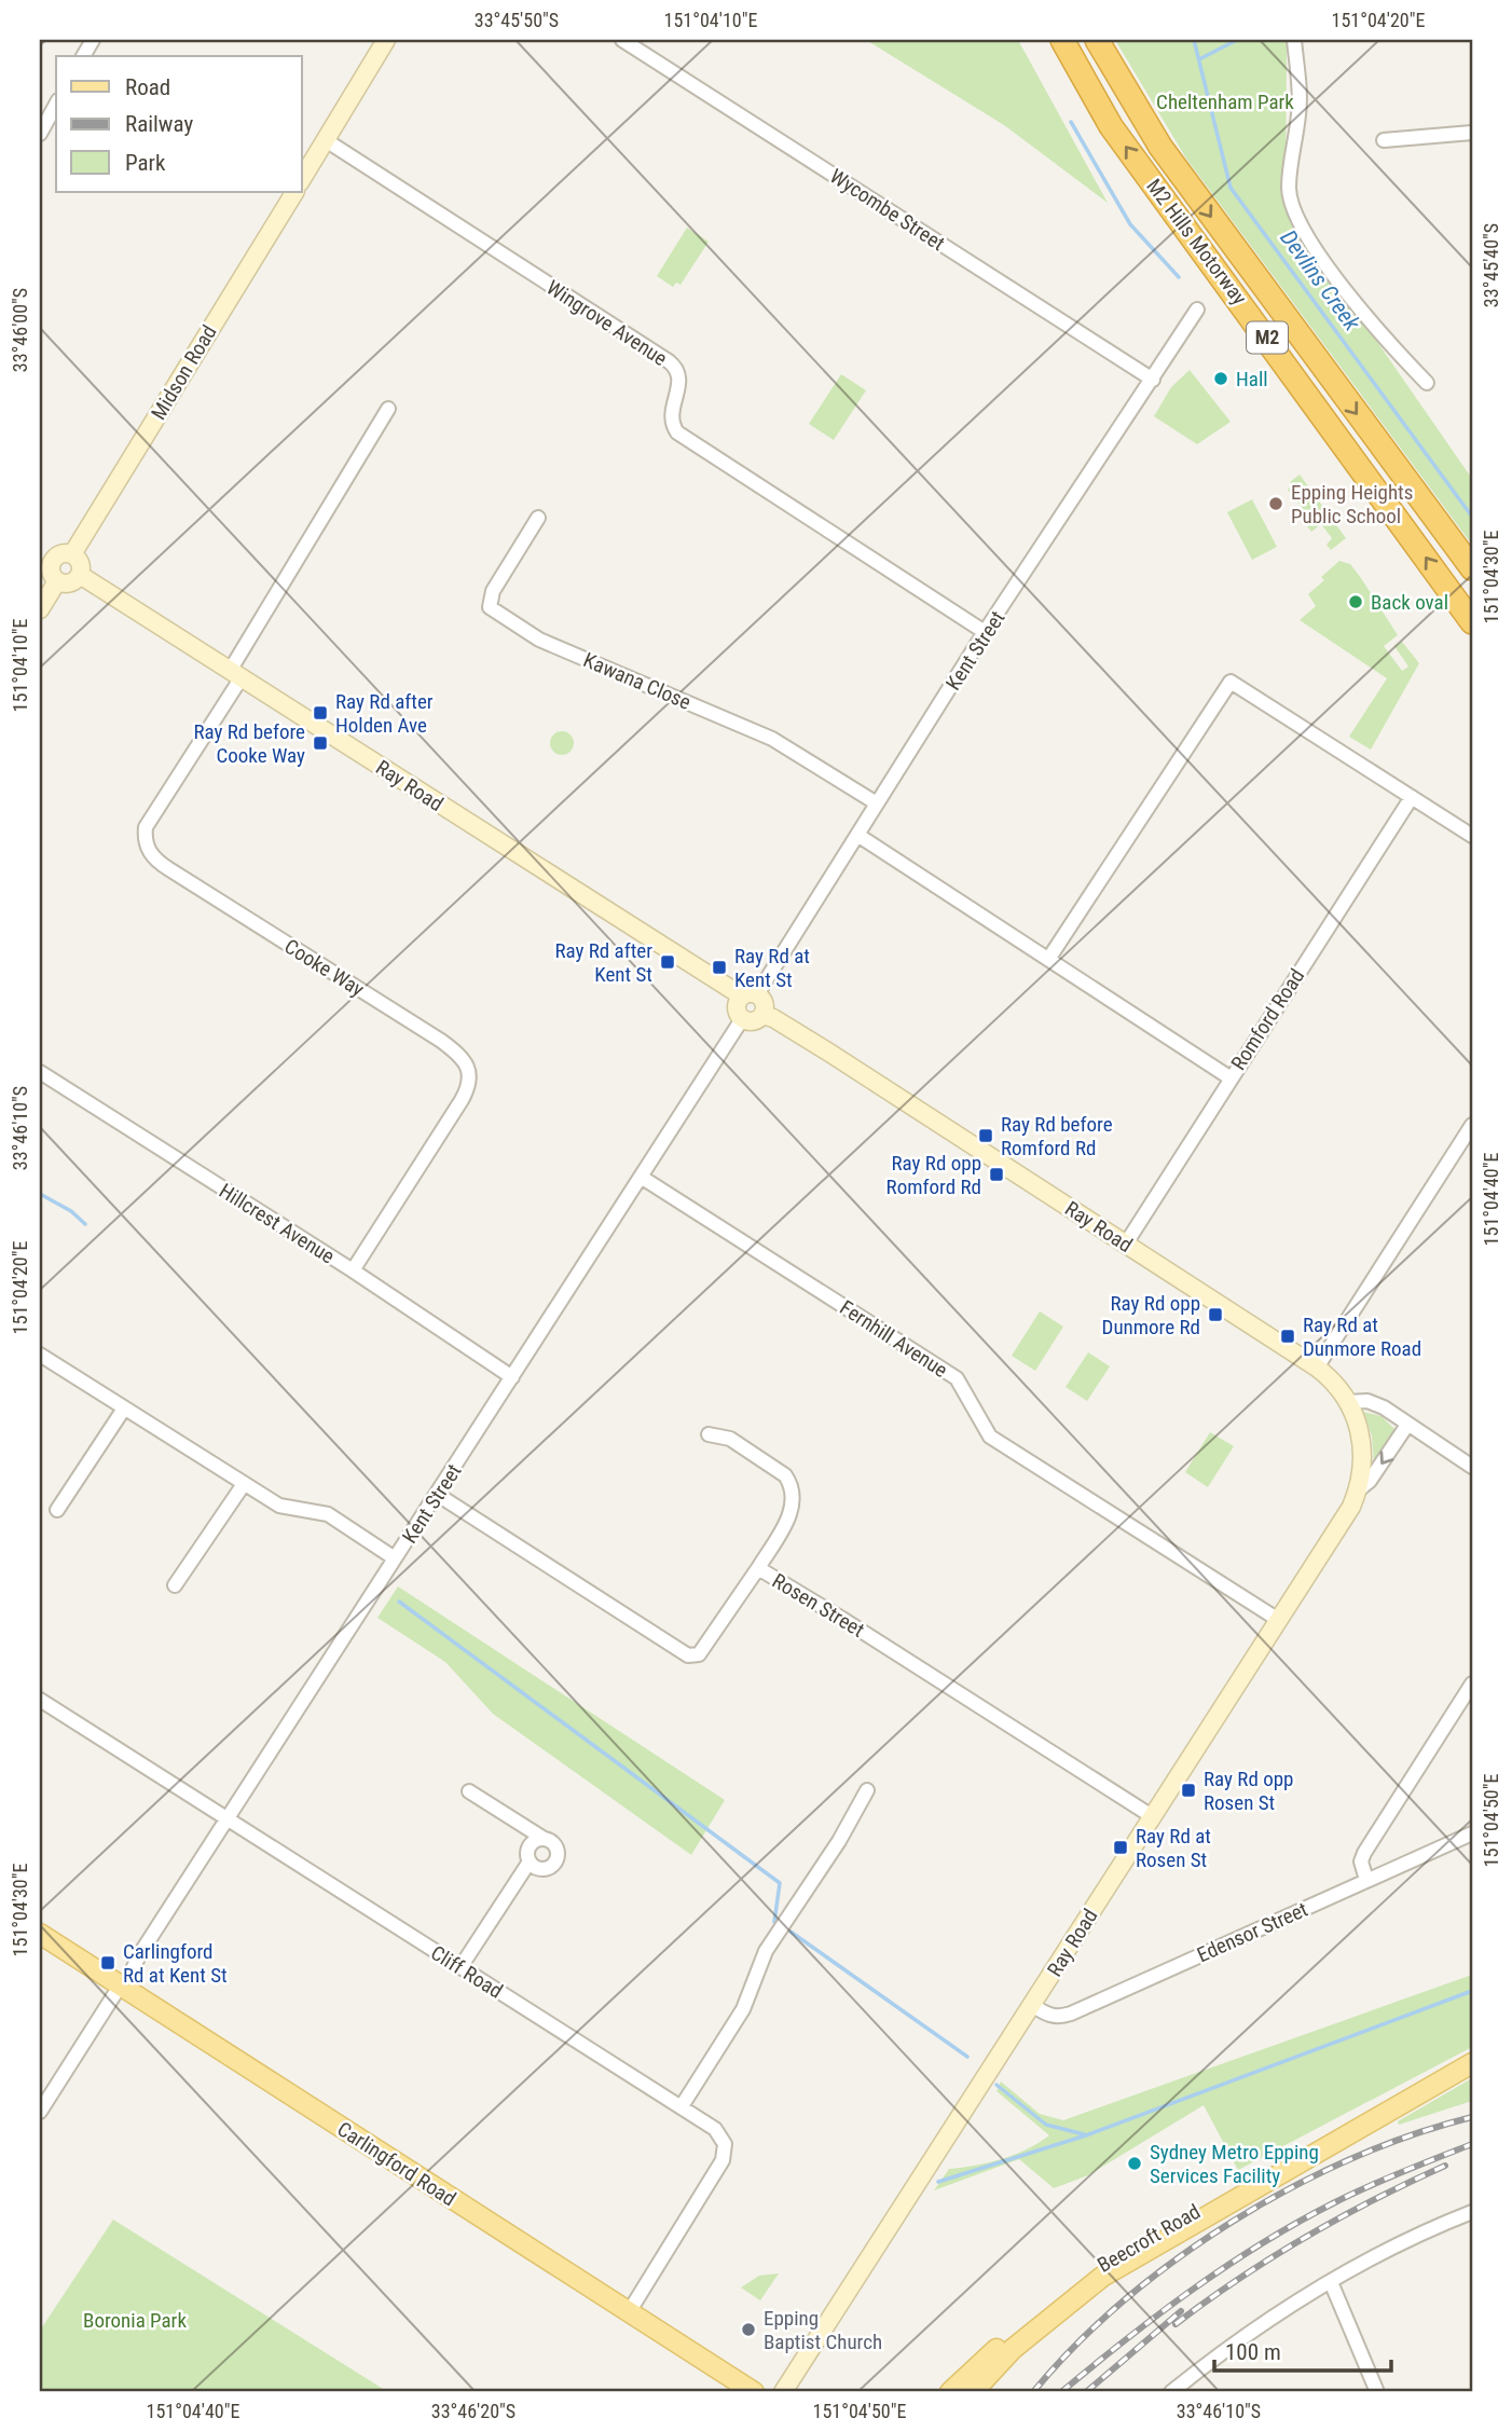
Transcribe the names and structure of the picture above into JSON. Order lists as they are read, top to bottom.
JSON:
{
  "streets": {
    "highway": ["M2 Hills Motorway", "M2"],
    "main road": ["Carlingford Road", "Beecroft Road"],
    "street": [
      "Wycombe Street",
      "Wingrove Avenue",
      "Midson Road",
      "Kent Street",
      "Kawana Close",
      "Ray Road",
      "Cooke Way",
      "Romford Road",
      "Hillcrest Avenue",
      "Fernhill Avenue",
      "Rosen Street",
      "Edensor Street",
      "Cliff Road"
    ]
  },
  "crossings": [
    ["Wycombe Street", "Kent Street"],
    ["Wingrove Avenue", "Kent Street"],
    ["Midson Road", "Ray Road"],
    ["Kent Street", "Kawana Close"],
    ["Kent Street", "Ray Road"],
    ["Kent Street", "Hillcrest Avenue"],
    ["Kent Street", "Fernhill Avenue"],
    ["Kent Street", "Rosen Street"],
    ["Kent Street", "Cliff Road"],
    ["Kent Street", "Carlingford Road"],
    ["Ray Road", "Cooke Way"],
    ["Ray Road", "Romford Road"],
    ["Ray Road", "Fernhill Avenue"],
    ["Ray Road", "Rosen Street"],
    ["Ray Road", "Edensor Street"],
    ["Cooke Way", "Hillcrest Avenue"],
    ["Cliff Road", "Carlingford Road"]
  ],
  "water": ["Devlins Creek"],
  "parks": ["Cheltenham Park", "Boronia Park"],
  "places": {
    "other": [
      "Hall",
      "Epping Heights Public School",
      "Back oval",
      "Sydney Metro Epping Services Facility",
      "Epping Baptist Church"
    ],
    "transit": [
      "Ray Rd after Holden Ave",
      "Ray Rd before Cooke Way",
      "Ray Rd after Kent St",
      "Ray Rd at Kent St",
      "Ray Rd before Romford Rd",
      "Ray Rd opp Romford Rd",
      "Ray Rd opp Dunmore Rd",
      "Ray Rd at Dunmore Road",
      "Ray Rd opp Rosen St",
      "Ray Rd at Rosen St",
      "Carlingford Rd at Kent St"
    ]
  },
  "legend": ["Road", "Railway", "Park"],
  "scale_bar": "100 m",
  "coordinates": [
    "33°45'50\"S",
    "151°04'10\"E",
    "151°04'20\"E",
    "33°45'40\"S",
    "33°46'00\"S",
    "151°04'30\"E",
    "33°46'10\"S",
    "151°04'40\"E",
    "151°04'50\"E",
    "33°46'20\"S"
  ]
}
